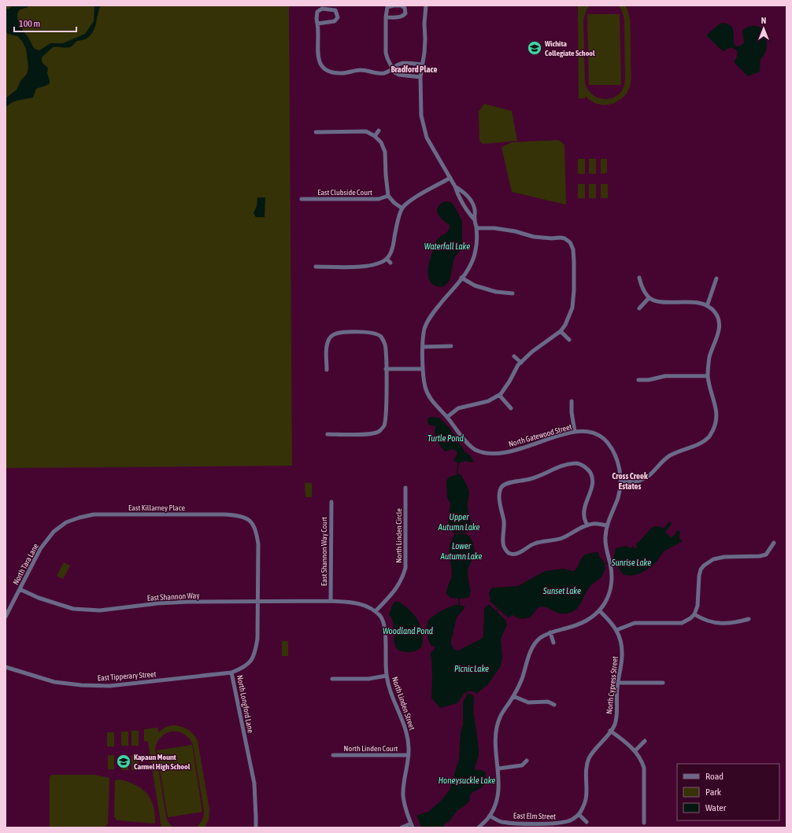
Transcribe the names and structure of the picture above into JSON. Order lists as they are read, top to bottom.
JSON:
{
  "streets": {
    "street": [
      "East Clubside Court",
      "North Gatewood Street",
      "East Killarney Place",
      "North Linden Circle",
      "East Shannon Way Court",
      "North Tara Lane",
      "East Shannon Way",
      "East Tipperary Street",
      "North Cypress Street",
      "North Linden Street",
      "North Longford Lane",
      "North Linden Court",
      "East Elm Street"
    ]
  },
  "crossings": [
    ["North Gatewood Street", "North Cypress Street"],
    ["North Gatewood Street", "East Elm Street"],
    ["East Killarney Place", "North Tara Lane"],
    ["East Killarney Place", "North Longford Lane"],
    ["North Linden Circle", "North Linden Street"],
    ["East Shannon Way Court", "East Shannon Way"],
    ["North Tara Lane", "East Shannon Way"],
    ["East Shannon Way", "North Longford Lane"],
    ["East Tipperary Street", "North Longford Lane"],
    ["North Cypress Street", "East Elm Street"],
    ["North Linden Street", "North Linden Court"]
  ],
  "districts": ["Bradford Place", "Cross Creek Estates"],
  "water": [
    "Waterfall Lake",
    "Turtle Pond",
    "Upper Autumn Lake",
    "Lower Autumn Lake",
    "Sunrise Lake",
    "Sunset Lake",
    "Woodland Pond",
    "Picnic Lake",
    "Honeysuckle Lake"
  ],
  "places": {
    "school or university": ["Wichita Collegiate School", "Kapaun Mount Carmel High School"]
  },
  "legend": ["Road", "Park", "Water"],
  "scale_bar": "100 m",
  "north": "top"
}
